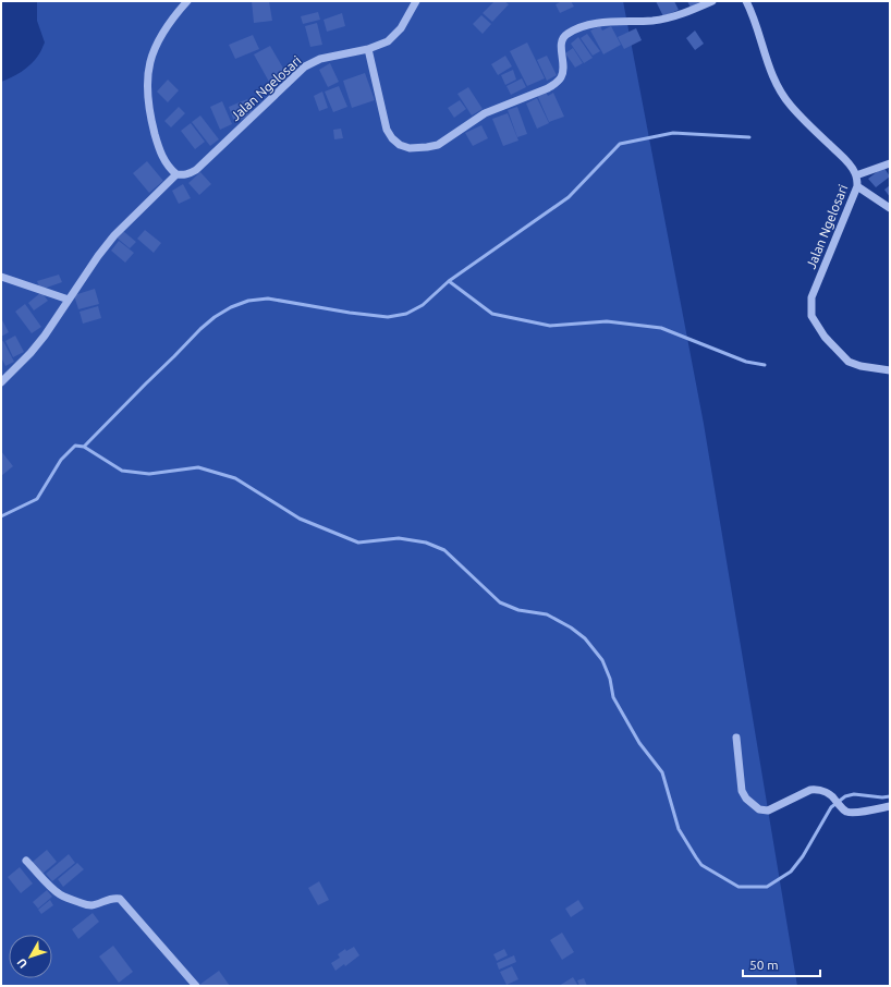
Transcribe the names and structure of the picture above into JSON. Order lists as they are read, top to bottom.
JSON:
{
  "streets": {
    "street": ["Jalan Ngelosari"]
  },
  "scale_bar": "50 m",
  "north": "bottom left"
}
